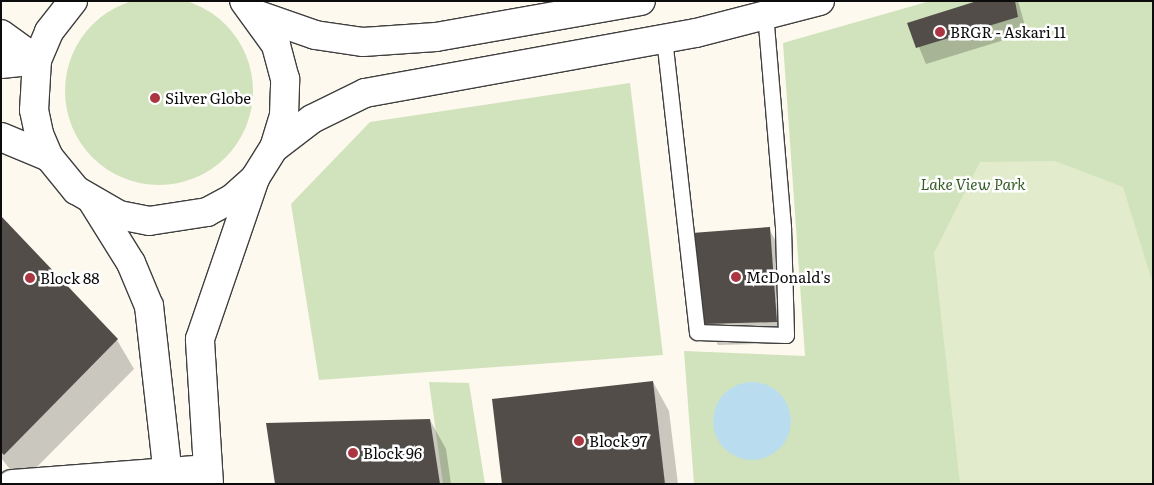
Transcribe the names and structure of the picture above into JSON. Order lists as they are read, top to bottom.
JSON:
{
  "parks": ["Lake View Park"],
  "places": [
    "BRGR - Askari 11",
    "Silver Globe",
    "McDonald's",
    "Block 88",
    "Block 97",
    "Block 96"
  ]
}
